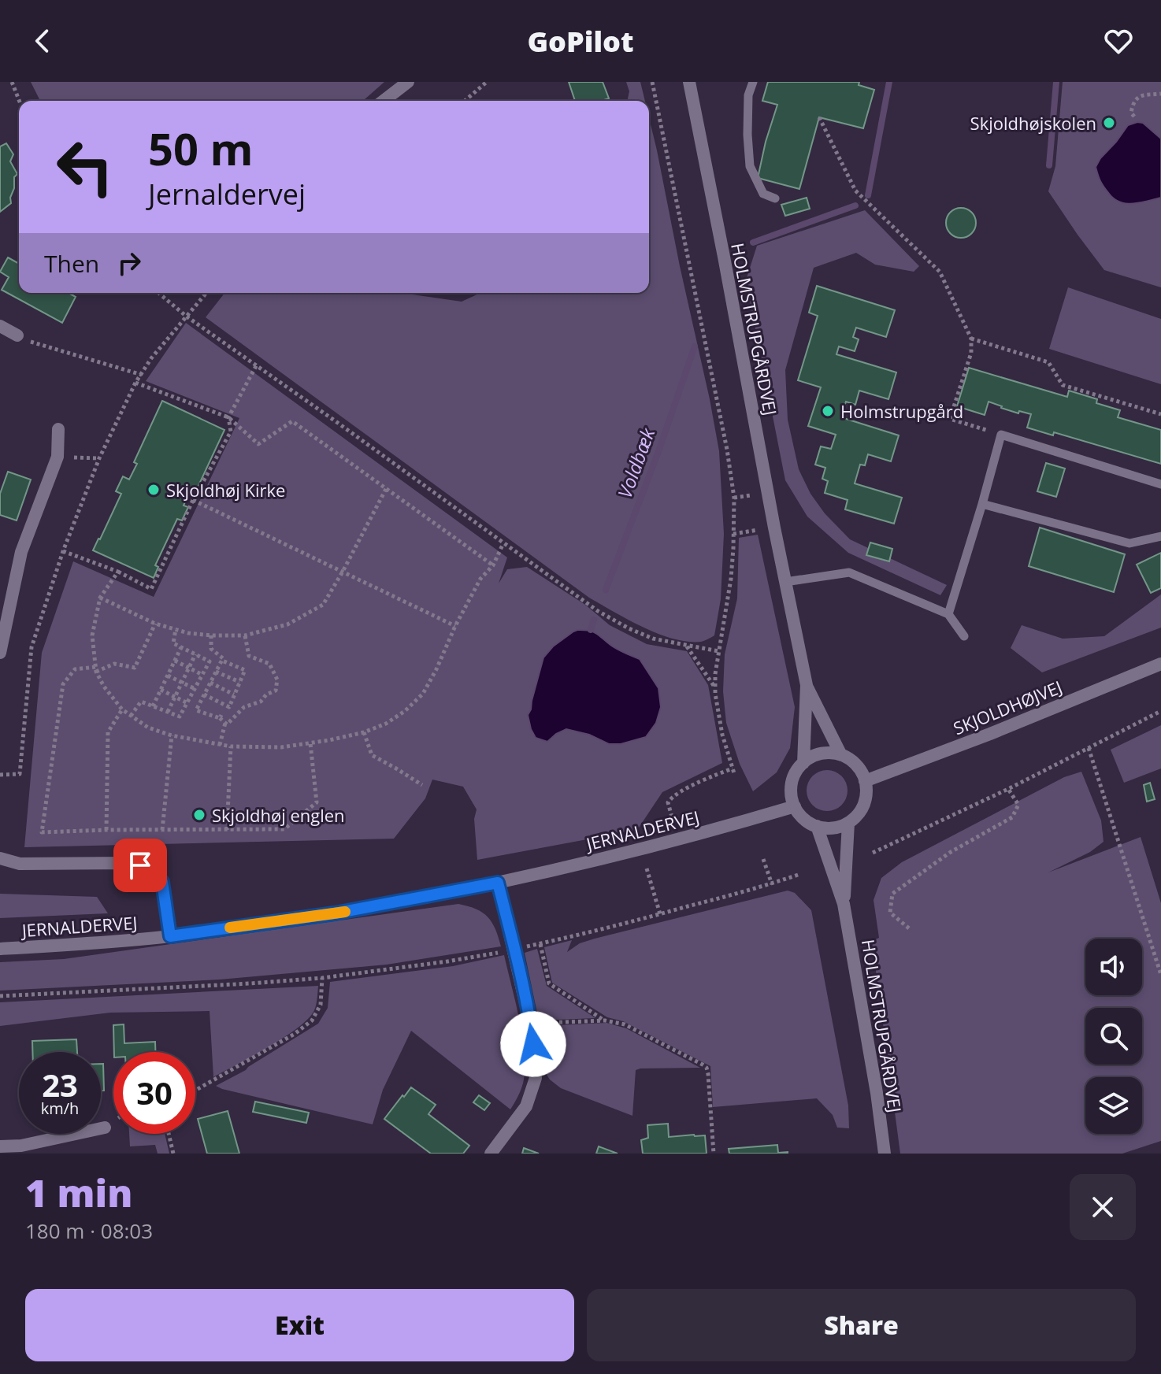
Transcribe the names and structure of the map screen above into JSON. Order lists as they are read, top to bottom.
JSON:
{
  "streets": {
    "street": ["HOLMSTRUPGÅRDVEJ", "SKJOLDHØJVEJ", "JERNALDERVEJ"]
  },
  "crossings": [
    ["HOLMSTRUPGÅRDVEJ", "SKJOLDHØJVEJ"],
    ["HOLMSTRUPGÅRDVEJ", "JERNALDERVEJ"],
    ["SKJOLDHØJVEJ", "JERNALDERVEJ"]
  ],
  "water": ["Voldbæk"],
  "places": [
    "Skjoldhøjskolen",
    "Holmstrupgård",
    "Skjoldhøj Kirke",
    "Skjoldhøj englen"
  ],
  "page": {
    "header": "GoPilot",
    "turn": ["50 m", "Jernaldervej"],
    "then": "Then",
    "speed": "23 km/h",
    "limit": "30",
    "heading": ["1 min", "180 m · 08:03"],
    "buttons": ["Exit", "Share"]
  }
}
